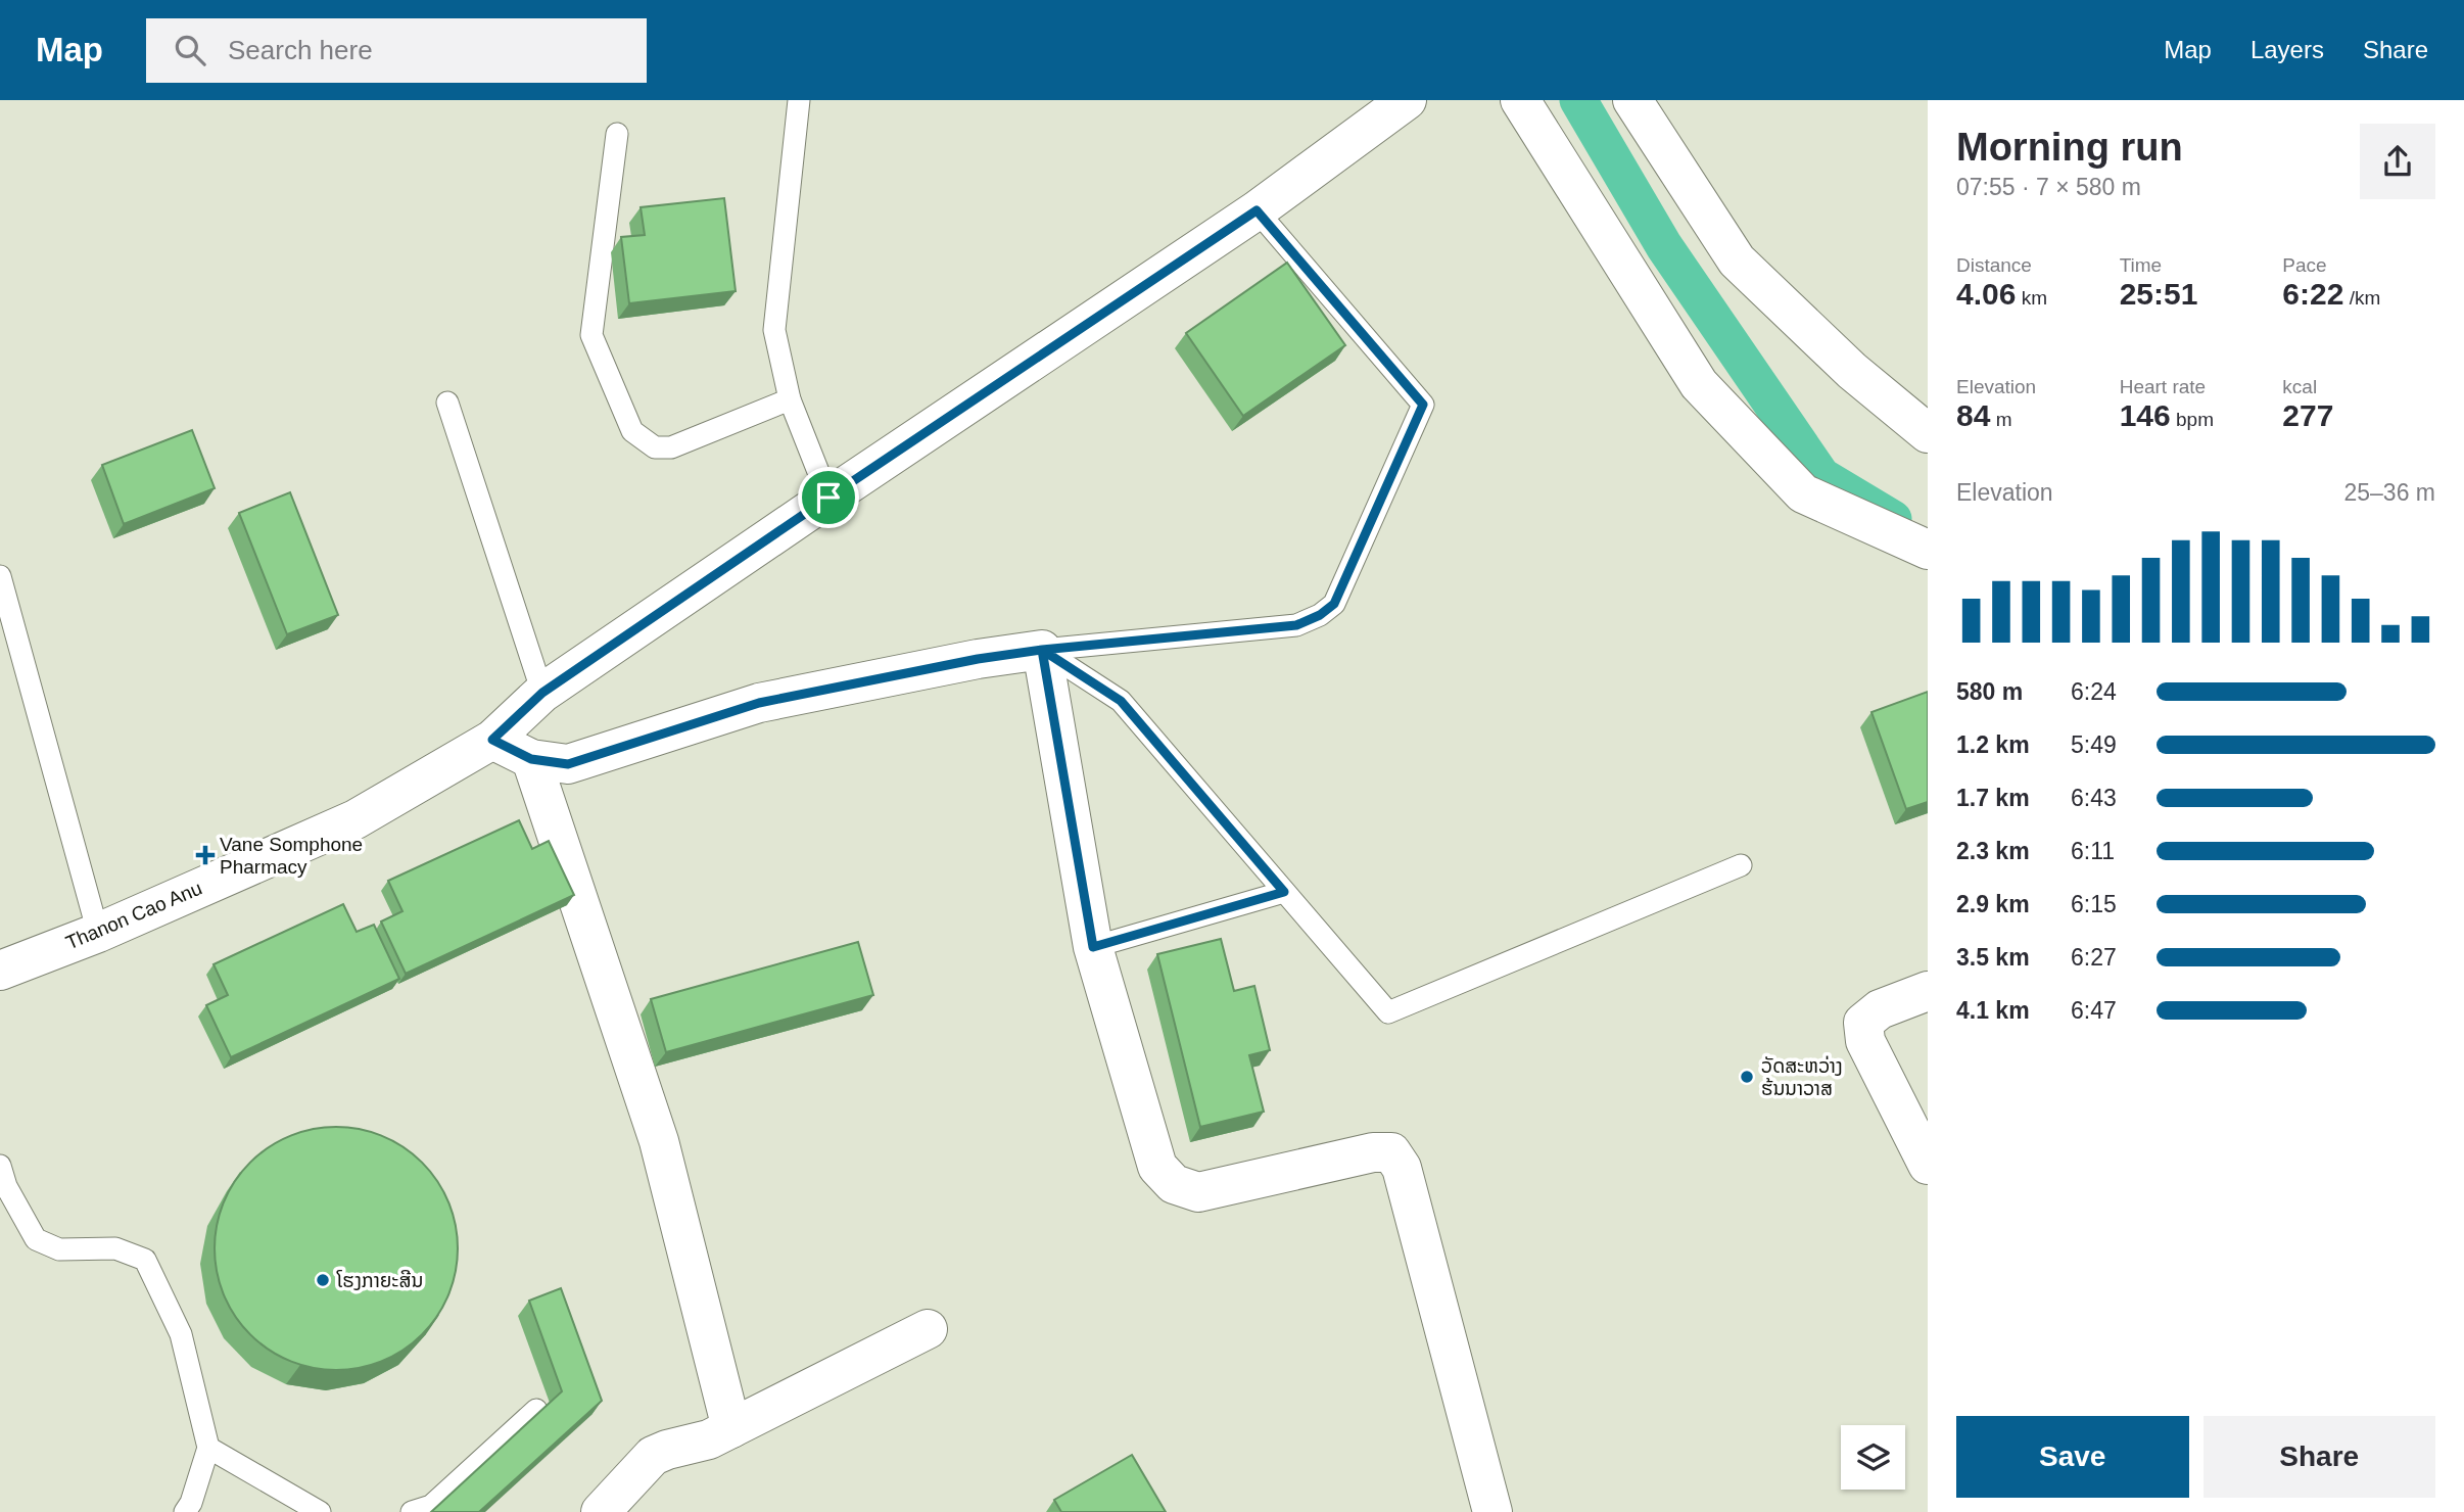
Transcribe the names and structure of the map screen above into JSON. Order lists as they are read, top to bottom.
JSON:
{
  "streets": {
    "street": ["Thanon Cao Anu"]
  },
  "places": {
    "health": ["Vane Somphone Pharmacy"],
    "other": ["ວັດສະຫວ່າງ ຮ້ນນາວາສ", "ໂຮງກາຍະສີນ"]
  },
  "page": {
    "header": "Map",
    "search": "Search here",
    "nav": ["Map", "Layers", "Share"],
    "heading": ["Morning run", "07:55 · 7 × 580 m"],
    "stats": [
      ["Distance", "4.06 km"],
      ["Time", "25:51"],
      ["Pace", "6:22 /km"],
      ["Elevation", "84 m"],
      ["Heart rate", "146 bpm"],
      ["kcal", "277"]
    ],
    "chart": ["Elevation", "25–36 m"],
    "list": [
      {
        "name": "580 m",
        "note": "6:24"
      },
      {
        "name": "1.2 km",
        "note": "5:49"
      },
      {
        "name": "1.7 km",
        "note": "6:43"
      },
      {
        "name": "2.3 km",
        "note": "6:11"
      },
      {
        "name": "2.9 km",
        "note": "6:15"
      },
      {
        "name": "3.5 km",
        "note": "6:27"
      },
      {
        "name": "4.1 km",
        "note": "6:47"
      }
    ],
    "buttons": ["Save", "Share"]
  }
}
